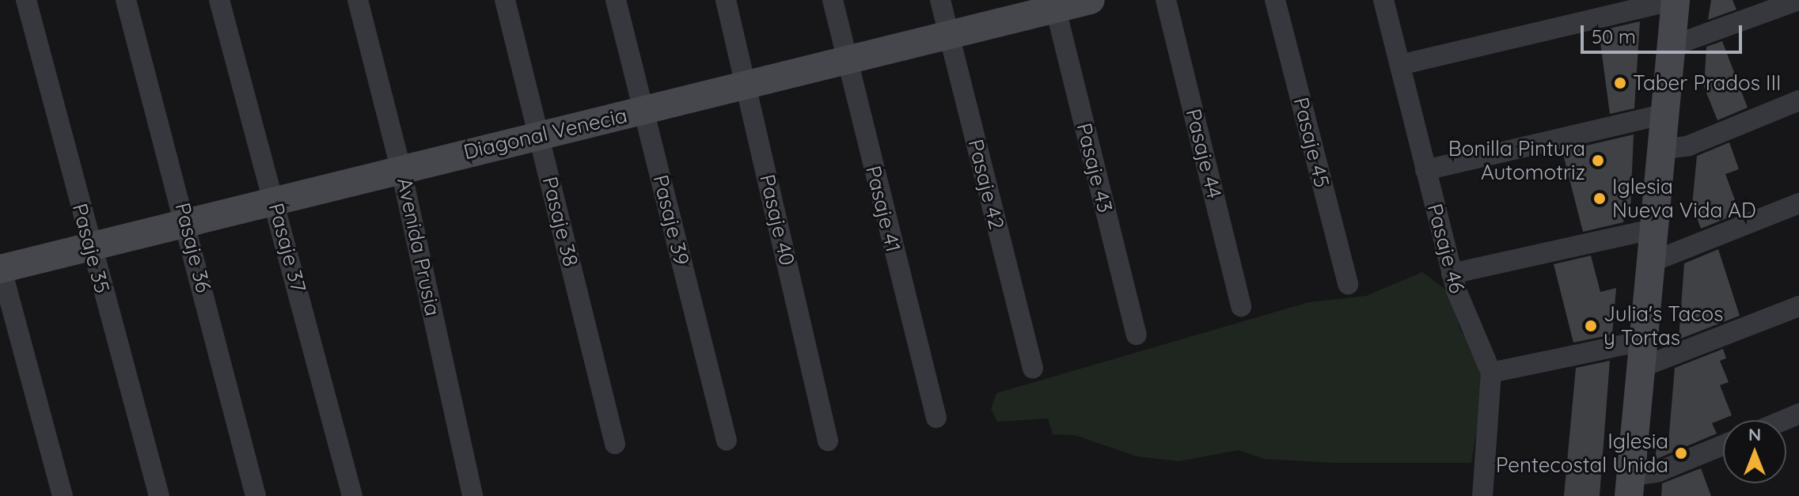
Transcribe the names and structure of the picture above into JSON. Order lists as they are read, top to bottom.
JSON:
{
  "streets": {
    "street": [
      "Diagonal Venecia",
      "Pasaje 45",
      "Pasaje 44",
      "Pasaje 43",
      "Pasaje 42",
      "Pasaje 41",
      "Pasaje 39",
      "Pasaje 40",
      "Pasaje 38",
      "Avenida Prusia",
      "Pasaje 36",
      "Pasaje 37",
      "Pasaje 35",
      "Pasaje 46"
    ]
  },
  "crossings": [
    ["Diagonal Venecia", "Pasaje 43"],
    ["Diagonal Venecia", "Pasaje 42"],
    ["Diagonal Venecia", "Pasaje 41"],
    ["Diagonal Venecia", "Pasaje 39"],
    ["Diagonal Venecia", "Pasaje 40"],
    ["Diagonal Venecia", "Pasaje 38"],
    ["Diagonal Venecia", "Avenida Prusia"],
    ["Diagonal Venecia", "Pasaje 36"],
    ["Diagonal Venecia", "Pasaje 37"],
    ["Diagonal Venecia", "Pasaje 35"]
  ],
  "places": [
    "Taber Prados III",
    "Bonilla Pintura Automotriz",
    "Iglesia Nueva Vida AD",
    "Julia's Tacos y Tortas",
    "Iglesia Pentecostal Unida"
  ],
  "scale_bar": "50 m",
  "north": "top"
}
